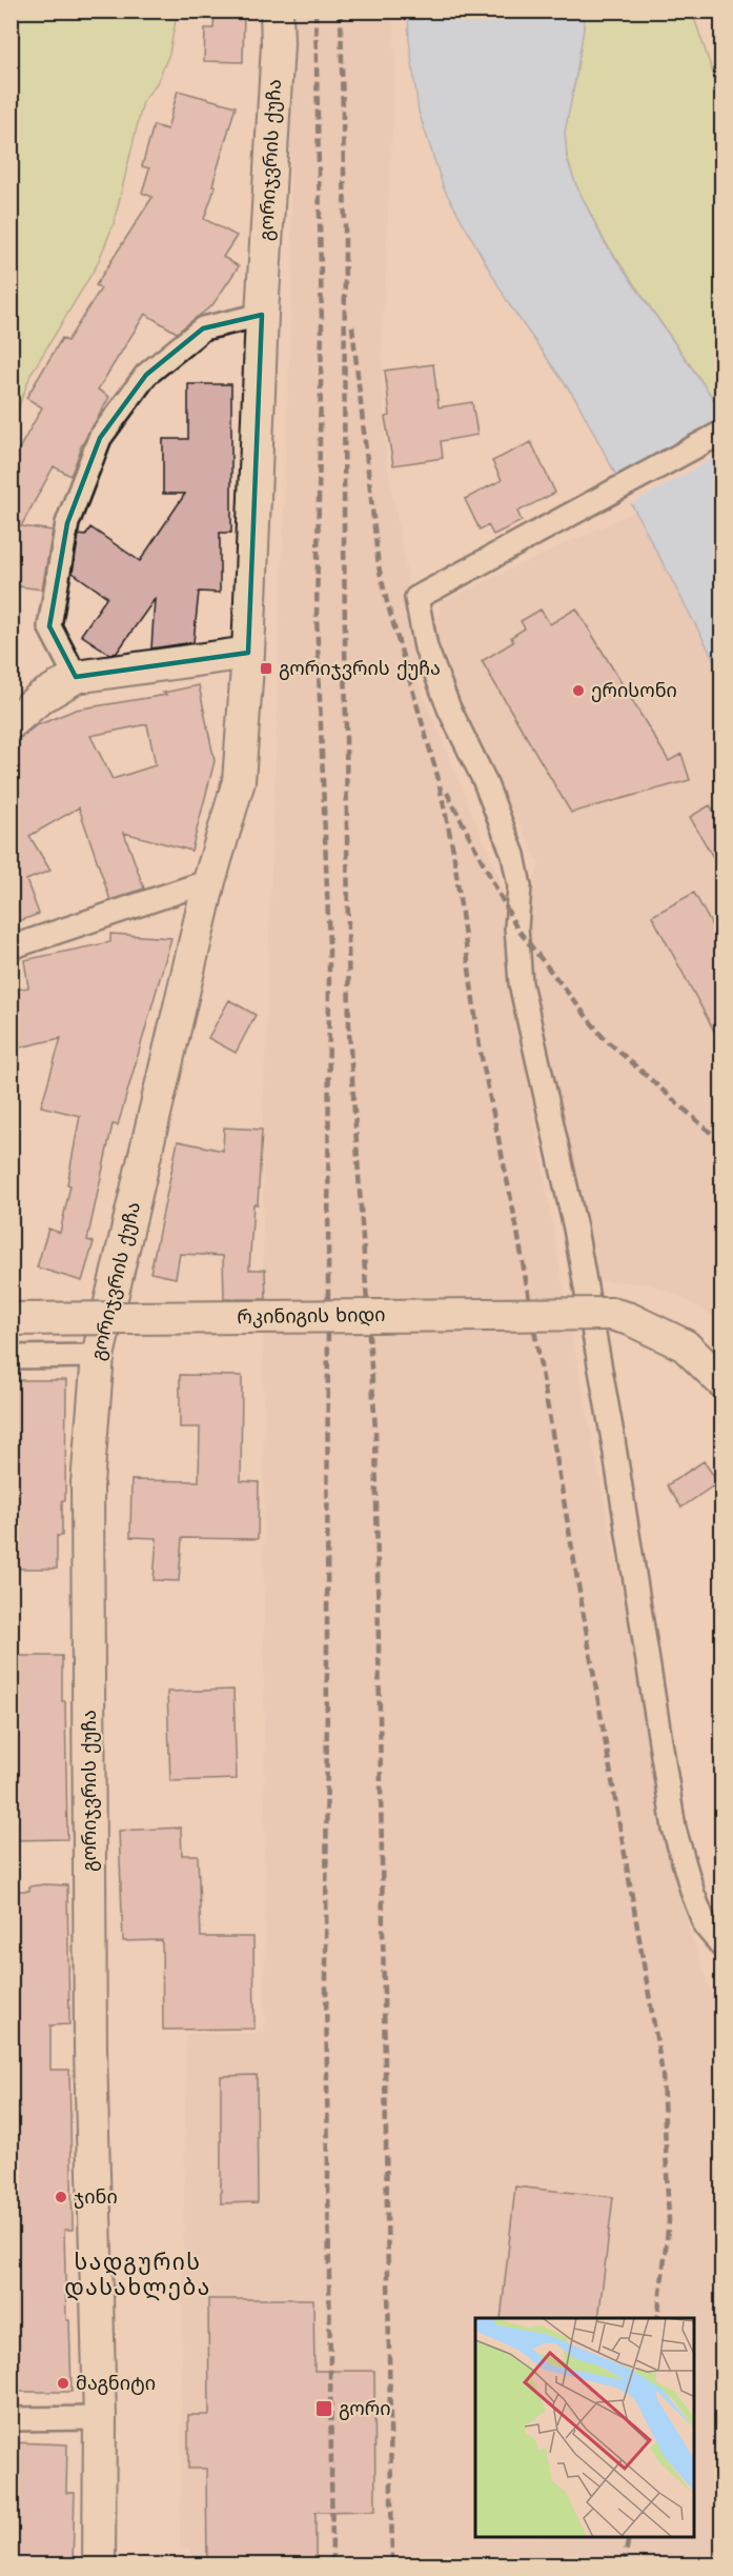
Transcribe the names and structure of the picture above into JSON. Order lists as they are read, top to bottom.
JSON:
{
  "streets": {
    "main road": ["გორიჯვრის ქუჩა", "რკინიგის ხიდი"]
  },
  "districts": ["სადგურის დასახლება"],
  "places": {
    "transit": ["გორიჯვრის ქუჩა", "გორი"],
    "other": ["ერისონი", "ჯინი", "მაგნიტი"]
  }
}
